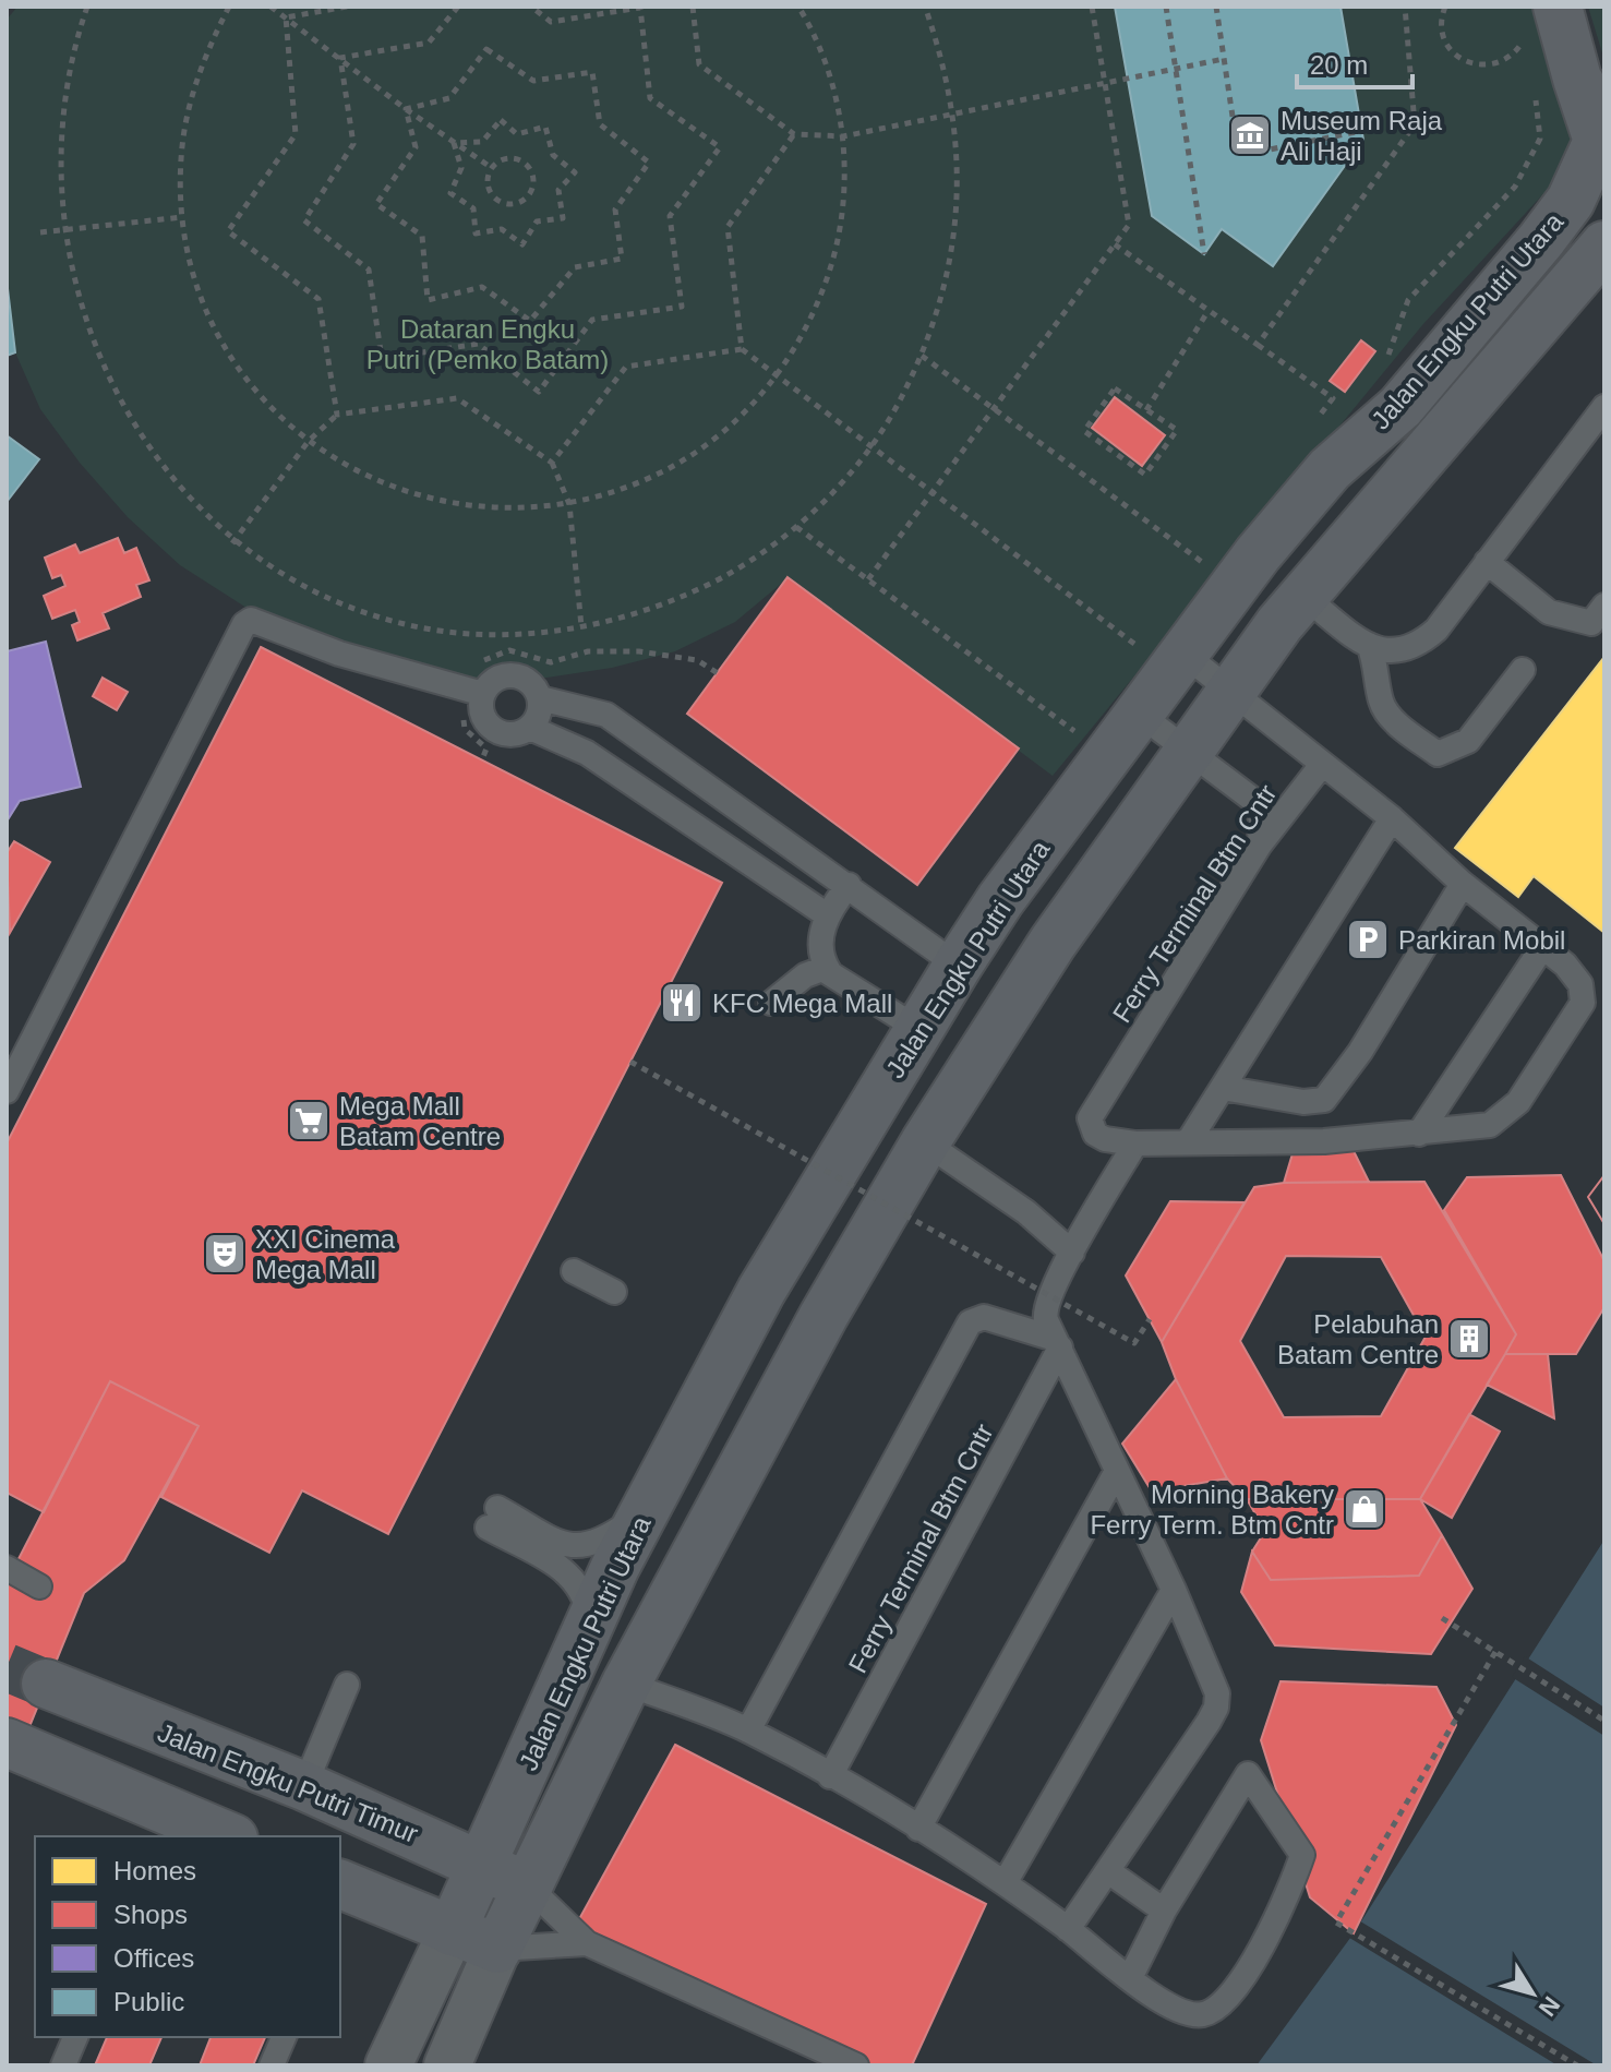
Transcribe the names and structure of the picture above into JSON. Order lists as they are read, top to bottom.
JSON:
{
  "streets": {
    "main road": ["Jalan Engku Putri Utara", "Jalan Engku Putri Timur"],
    "lane": ["Ferry Terminal Btm Cntr"]
  },
  "crossings": [
    ["Jalan Engku Putri Utara", "Jalan Engku Putri Timur"]
  ],
  "parks": ["Dataran Engku Putri (Pemko Batam)"],
  "places": {
    "museum": ["Museum Raja Ali Haji"],
    "parking": ["Parkiran Mobil"],
    "restaurant": ["KFC Mega Mall"],
    "supermarket": ["Mega Mall Batam Centre"],
    "theatre": ["XXI Cinema Mega Mall"],
    "building": ["Pelabuhan Batam Centre"],
    "shop": ["Morning Bakery Ferry Term. Btm Cntr"]
  },
  "legend": [
    "Homes",
    "Shops",
    "Offices",
    "Public"
  ],
  "scale_bar": "20 m",
  "north": "bottom right"
}
